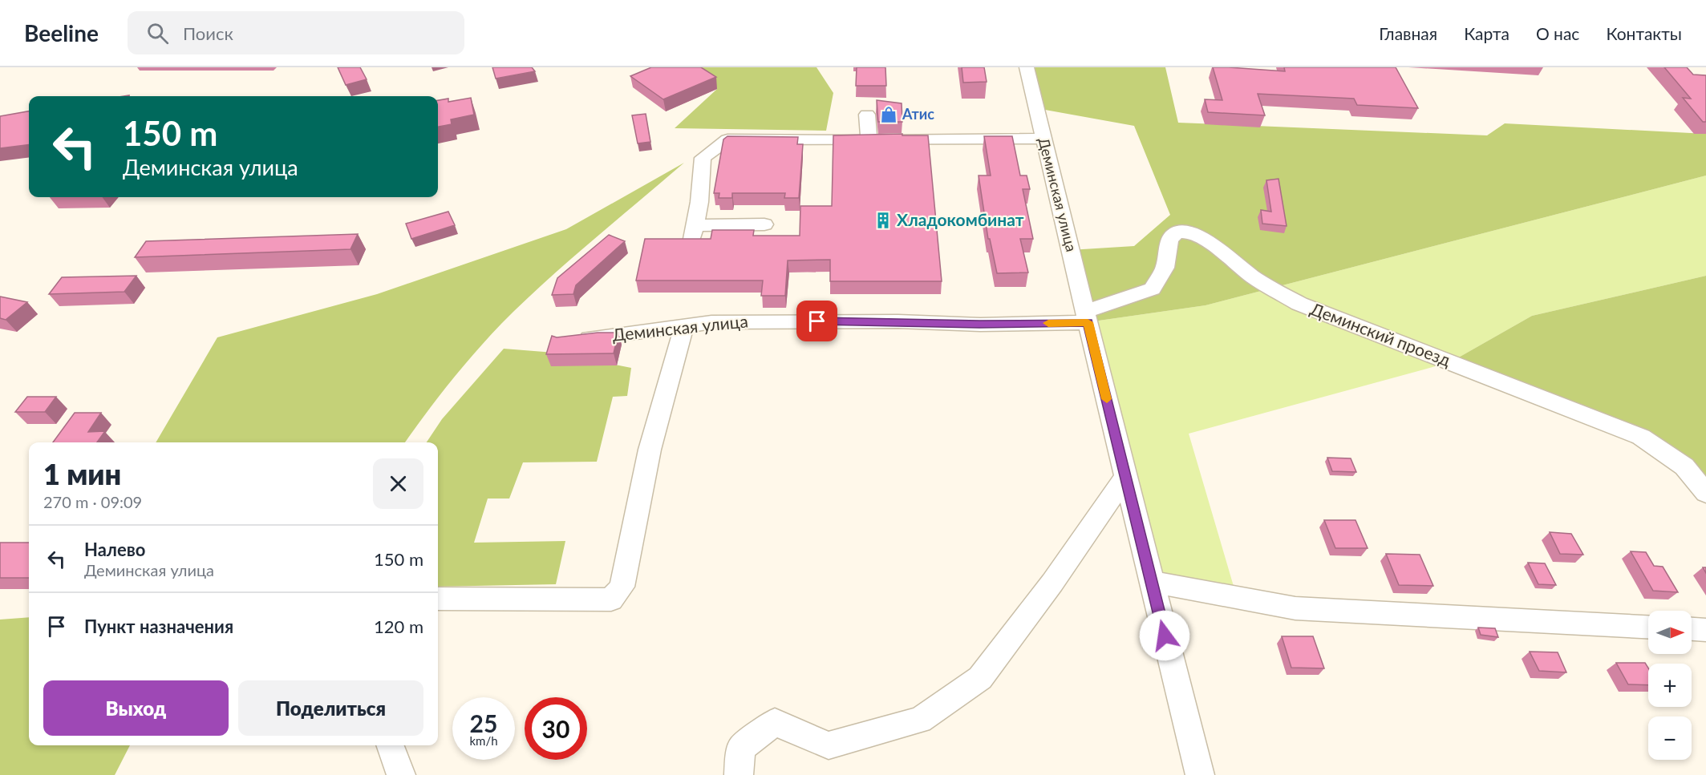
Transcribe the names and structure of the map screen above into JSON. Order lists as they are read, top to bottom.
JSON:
{
  "streets": {
    "street": ["Деминская улица", "Деминский проезд"]
  },
  "crossings": [
    ["Деминская улица", "Деминский проезд"]
  ],
  "places": {
    "shop": ["Атис"],
    "building": ["Хладокомбинат"]
  },
  "north": "right",
  "page": {
    "header": "Beeline",
    "search": "Поиск",
    "nav": [
      "Главная",
      "Карта",
      "О нас",
      "Контакты"
    ],
    "turn": ["150 m", "Деминская улица"],
    "heading": ["1 мин", "270 m · 09:09"],
    "list": [
      {
        "name": "Налево",
        "note": "Деминская улица",
        "value": "150 m"
      },
      {
        "name": "Пункт назначения",
        "value": "120 m"
      }
    ],
    "map_buttons": ["+", "−"],
    "buttons": ["Выход", "Поделиться"],
    "speed": "25 km/h",
    "limit": "30"
  }
}
